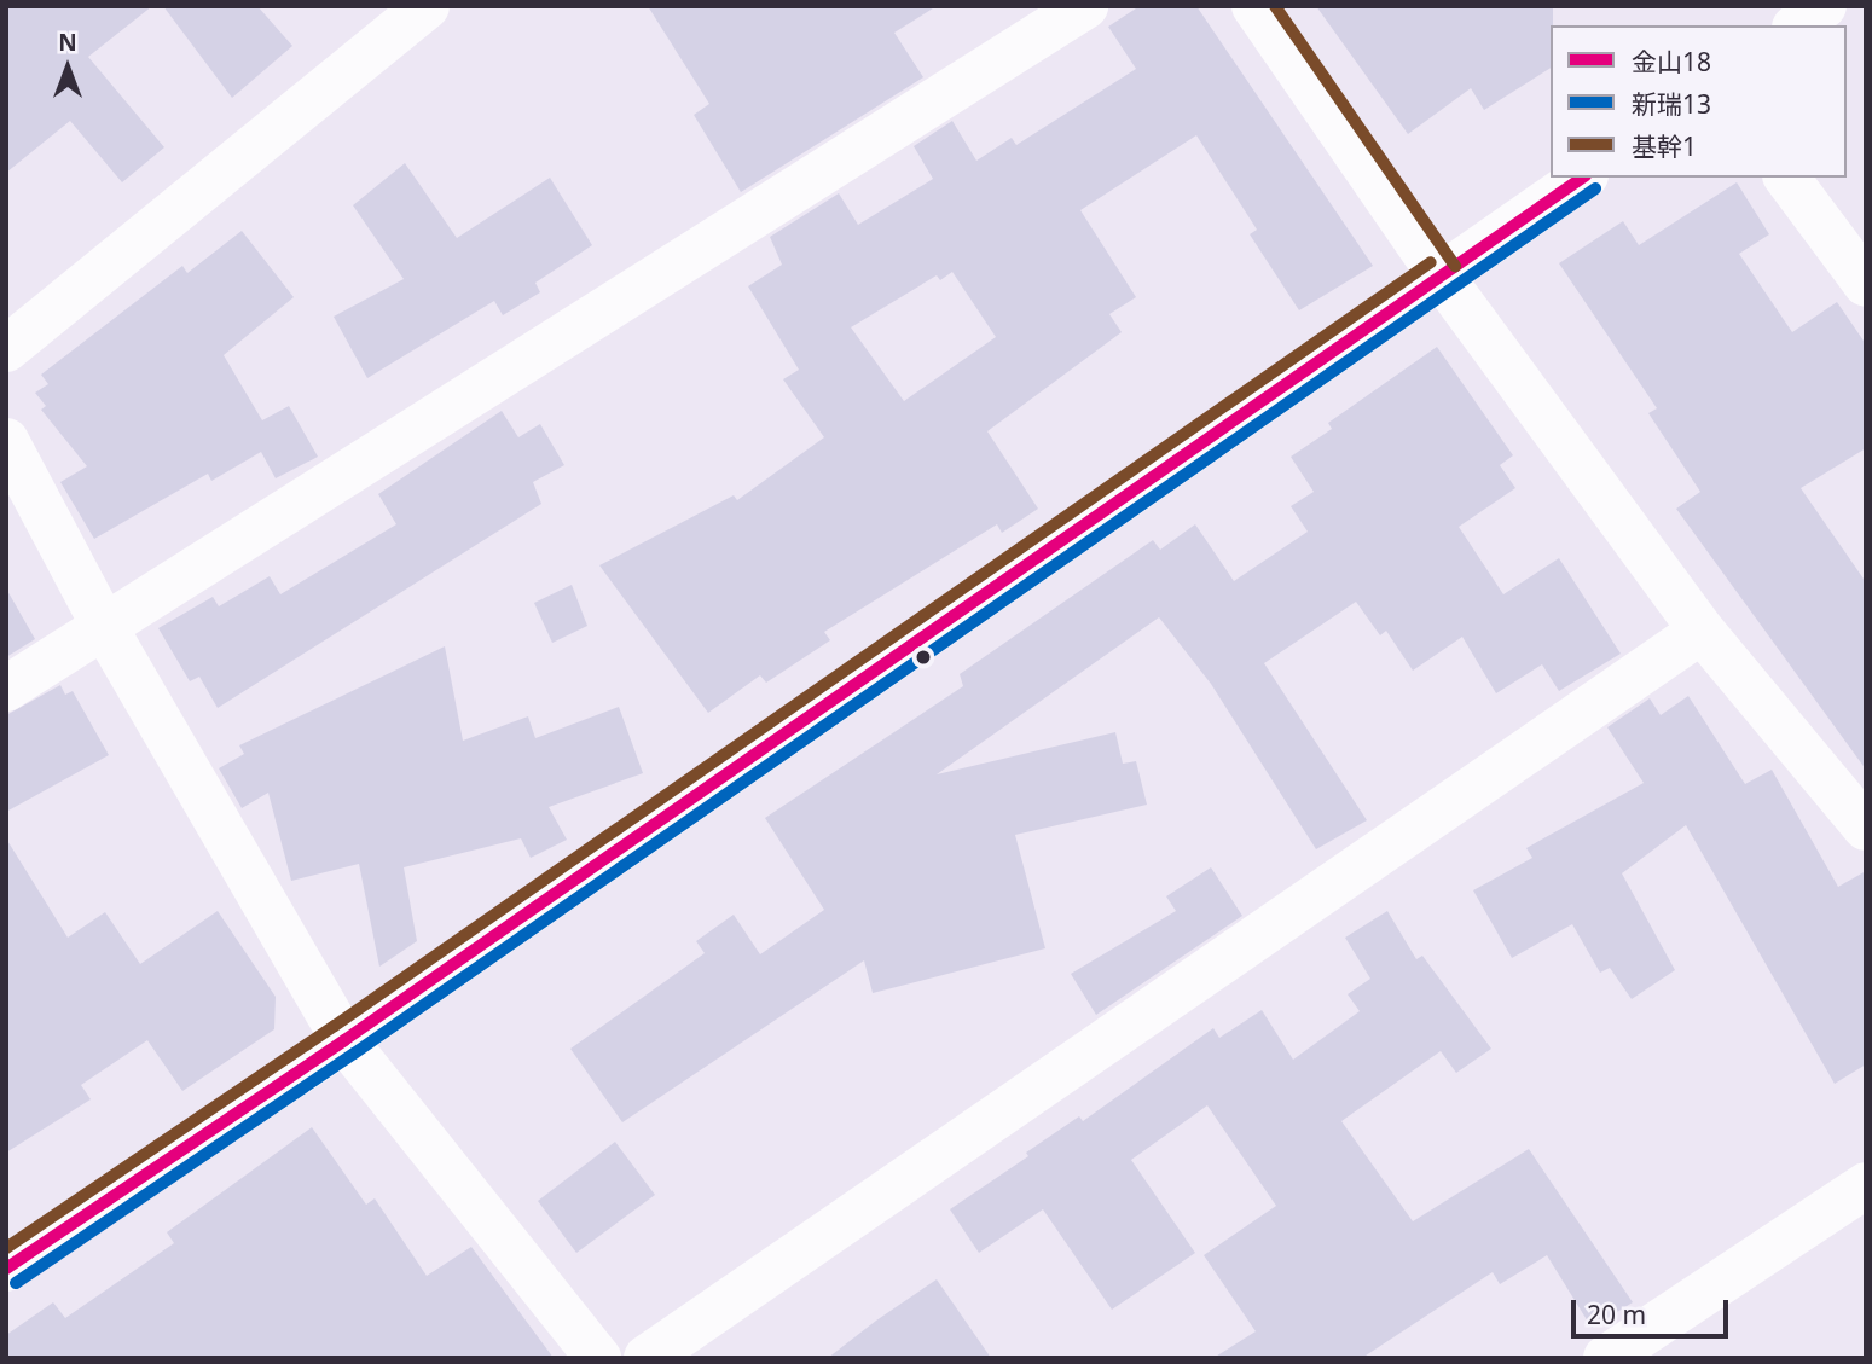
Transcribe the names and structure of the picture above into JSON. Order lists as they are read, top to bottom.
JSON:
{
  "lines": ["transit line 基幹1", "transit line 金山18", "transit line 新瑞13"],
  "legend": ["金山18", "新瑞13", "基幹1"],
  "scale_bar": "20 m",
  "north": "top"
}
